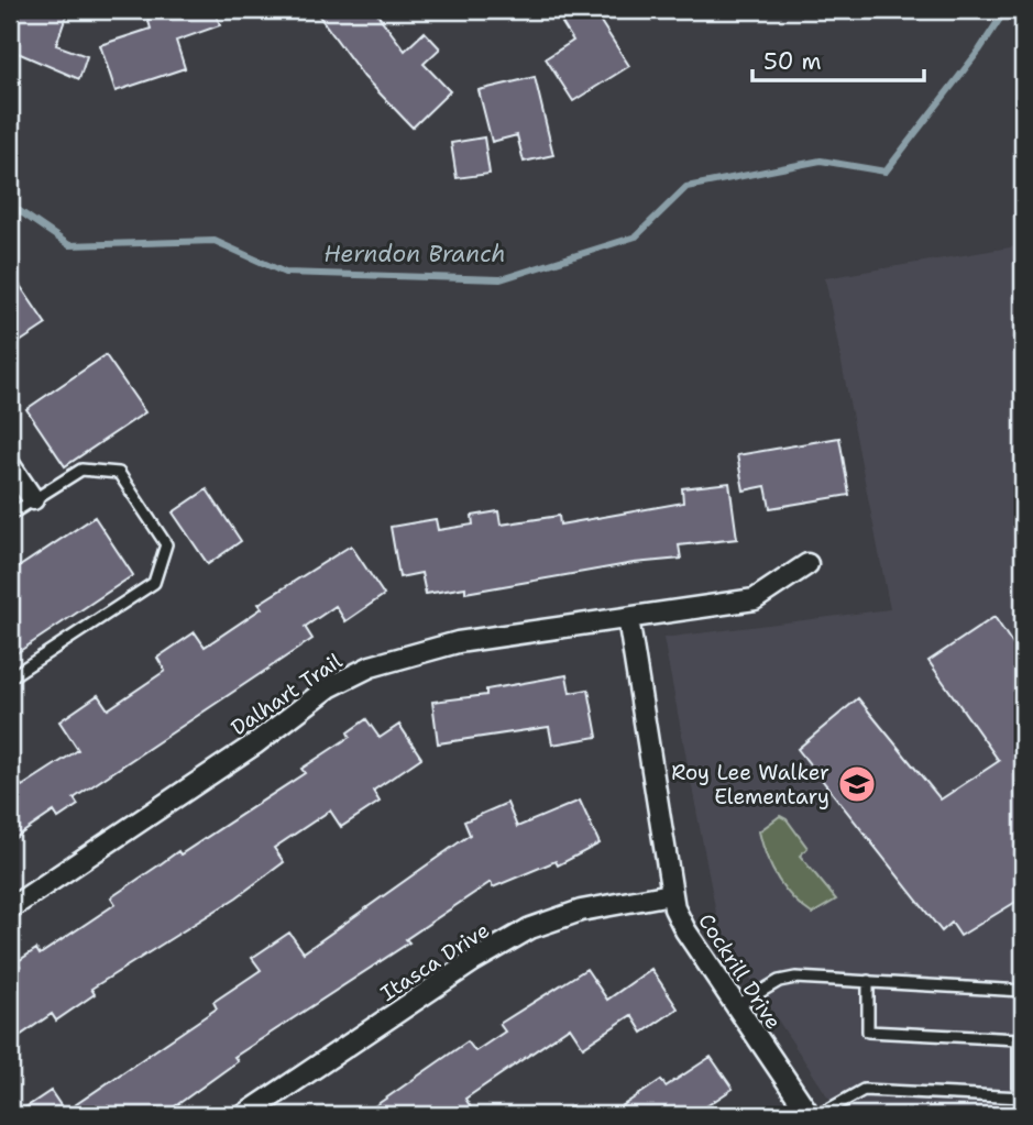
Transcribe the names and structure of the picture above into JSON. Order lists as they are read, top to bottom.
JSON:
{
  "streets": {
    "street": ["Dalhart Trail", "Itasca Drive", "Cockrill Drive"]
  },
  "crossings": [
    ["Dalhart Trail", "Cockrill Drive"],
    ["Itasca Drive", "Cockrill Drive"]
  ],
  "water": ["Herndon Branch"],
  "places": {
    "school or university": ["Roy Lee Walker Elementary"]
  },
  "scale_bar": "50 m"
}
